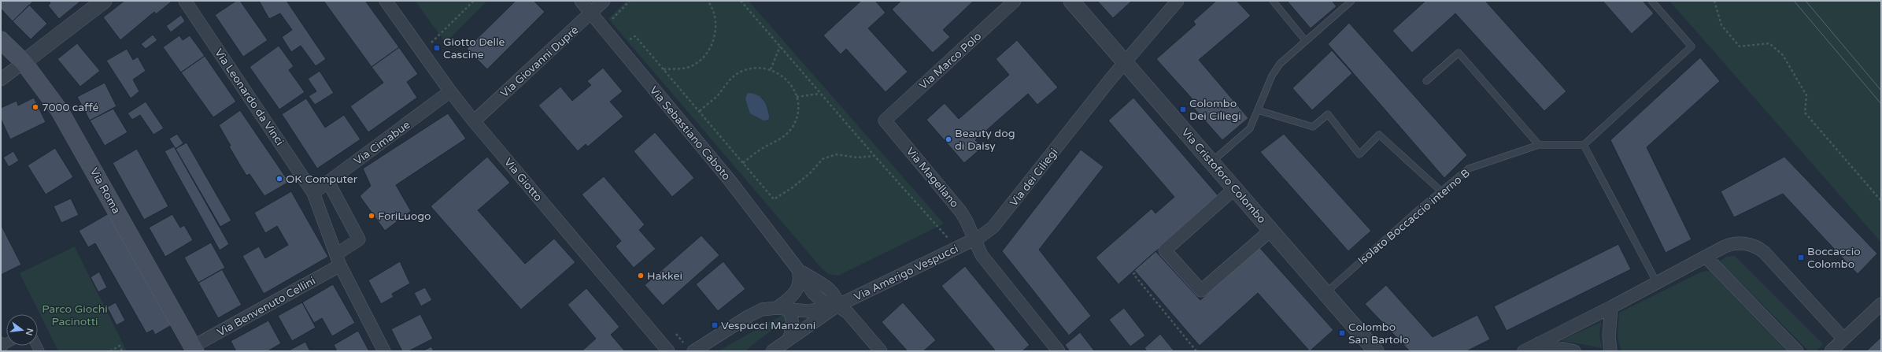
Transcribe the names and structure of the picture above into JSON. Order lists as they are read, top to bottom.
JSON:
{
  "streets": {
    "main road": ["Via Roma"],
    "street": [
      "Via Marco Polo",
      "Via Giovanni Duprè",
      "Via Leonardo da Vinci",
      "Via Sebastiano Caboto",
      "Via Cimabue",
      "Via Cristoforo Colombo",
      "Via Magellano",
      "Via dei Ciliegi",
      "Via Giotto",
      "Via Amerigo Vespucci",
      "Via Benvenuto Cellini"
    ],
    "lane": ["Isolato Boccaccio interno B"]
  },
  "crossings": [
    ["Via Marco Polo", "Via Magellano"],
    ["Via Giovanni Duprè", "Via Sebastiano Caboto"],
    ["Via Giovanni Duprè", "Via Giotto"],
    ["Via Leonardo da Vinci", "Via Cimabue"],
    ["Via Leonardo da Vinci", "Via Benvenuto Cellini"],
    ["Via Sebastiano Caboto", "Via Amerigo Vespucci"],
    ["Via Cimabue", "Via Giotto"],
    ["Via Cimabue", "Via Benvenuto Cellini"],
    ["Via Cristoforo Colombo", "Via dei Ciliegi"],
    ["Via Cristoforo Colombo", "Isolato Boccaccio interno B"],
    ["Via Magellano", "Via dei Ciliegi"],
    ["Via Magellano", "Via Amerigo Vespucci"],
    ["Via dei Ciliegi", "Via Amerigo Vespucci"],
    ["Via Roma", "Via Benvenuto Cellini"]
  ],
  "parks": ["Parco Giochi Pacinotti"],
  "places": {
    "transit": [
      "Giotto Delle Cascine",
      "Colombo Dei Ciliegi",
      "Boccaccio Colombo",
      "Vespucci Manzoni",
      "Colombo San Bartolo"
    ],
    "other": [
      "7000 caffé",
      "Beauty dog di Daisy",
      "OK Computer",
      "ForiLuogo",
      "Hakkei"
    ]
  },
  "north": "right"
}
